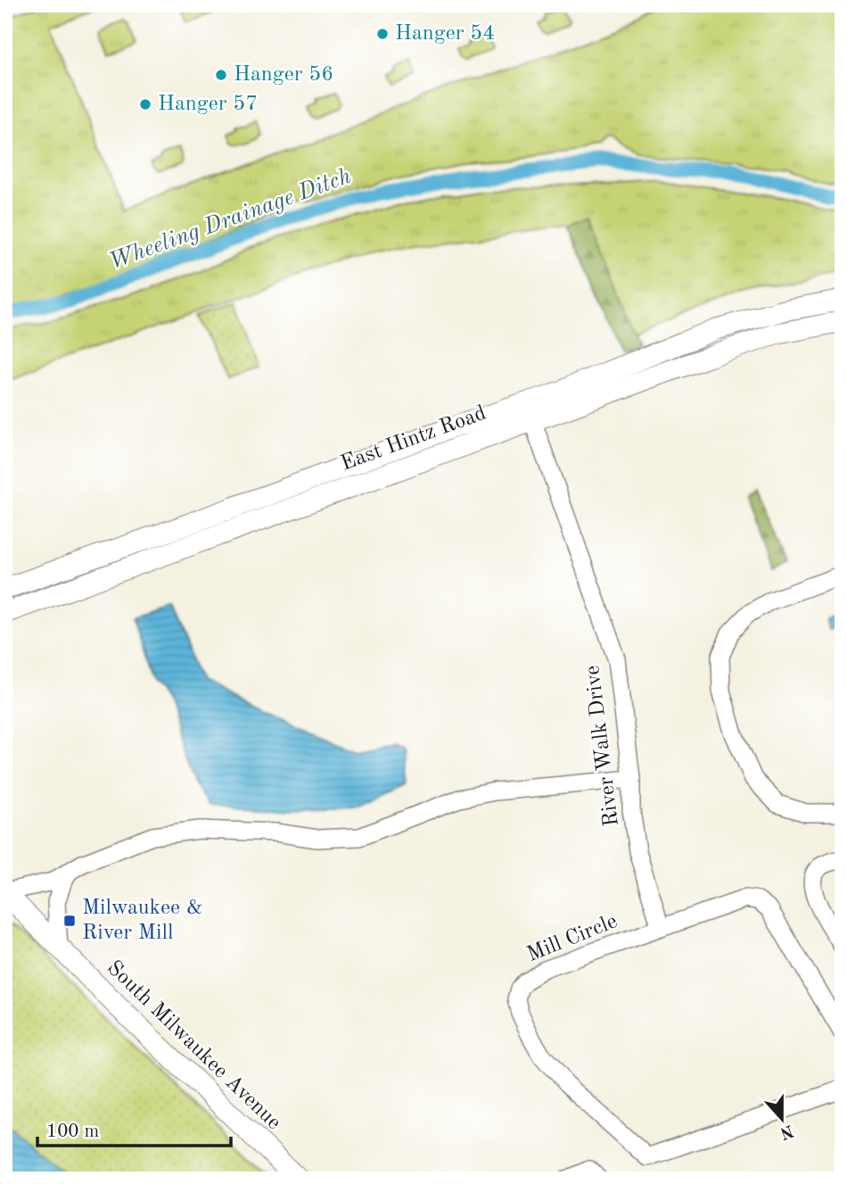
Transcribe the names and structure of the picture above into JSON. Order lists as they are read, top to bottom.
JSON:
{
  "streets": {
    "main road": ["East Hintz Road", "South Milwaukee Avenue"],
    "street": ["River Walk Drive", "Mill Circle"]
  },
  "crossings": [
    ["East Hintz Road", "River Walk Drive"],
    ["River Walk Drive", "Mill Circle"]
  ],
  "water": ["Wheeling Drainage Ditch"],
  "places": {
    "other": ["Hanger 54", "Hanger 56", "Hanger 57"],
    "transit": ["Milwaukee & River Mill"]
  },
  "scale_bar": "100 m",
  "north": "bottom"
}
